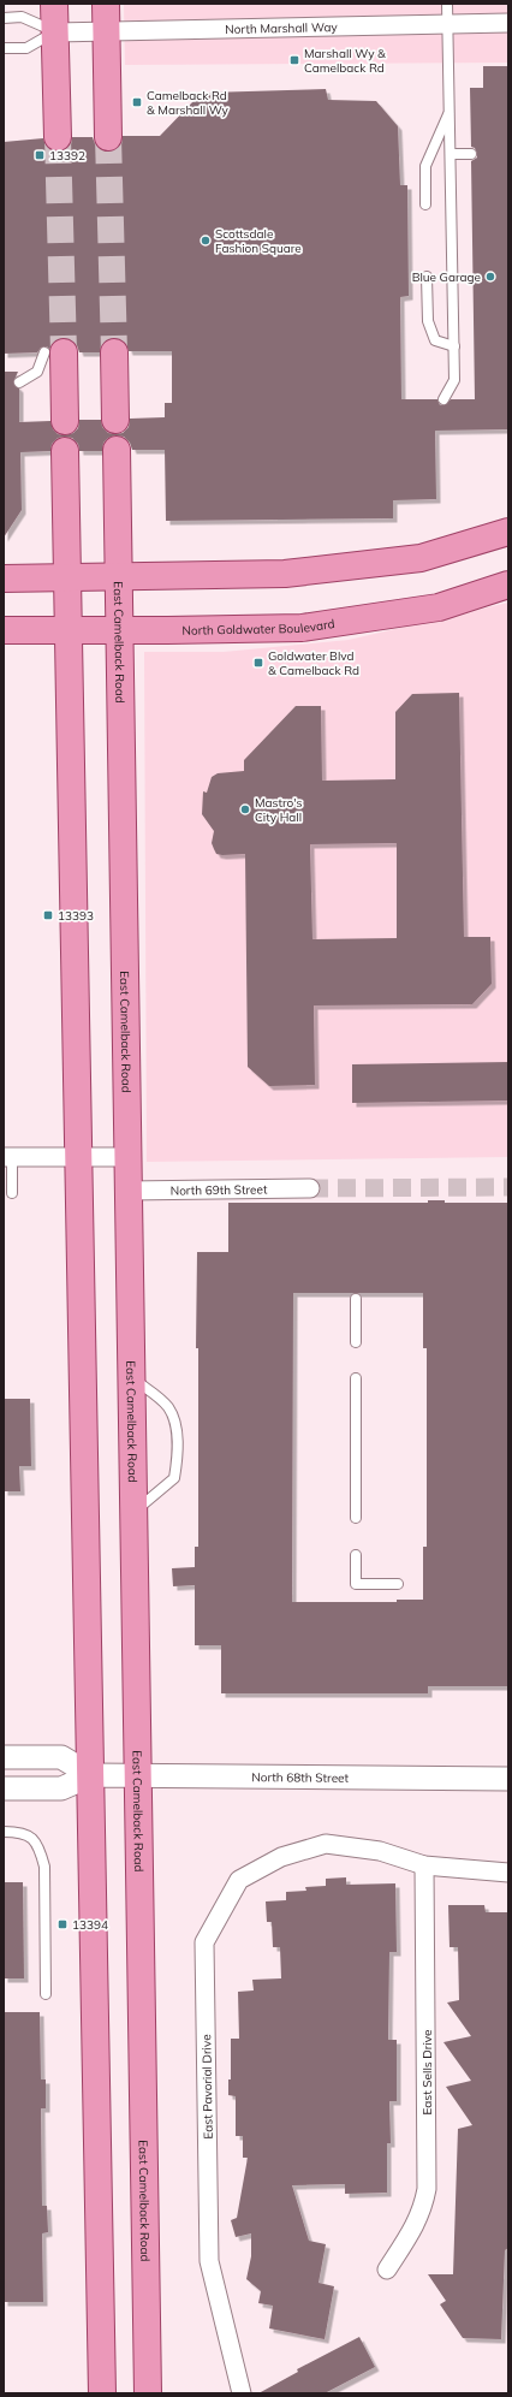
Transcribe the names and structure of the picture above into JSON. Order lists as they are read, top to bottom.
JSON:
{
  "streets": {
    "main road": ["North Goldwater Boulevard", "East Camelback Road"],
    "street": [
      "North Marshall Way",
      "North 69th Street",
      "North 68th Street",
      "East Sells Drive",
      "East Pavorial Drive"
    ]
  },
  "crossings": [
    ["North Goldwater Boulevard", "East Camelback Road"],
    ["East Camelback Road", "North 69th Street"],
    ["East Camelback Road", "North 68th Street"],
    ["East Sells Drive", "East Pavorial Drive"]
  ],
  "places": {
    "transit": [
      "Marshall Wy & Camelback Rd",
      "Camelback Rd & Marshall Wy",
      "13392",
      "Goldwater Blvd & Camelback Rd",
      "13393",
      "13394"
    ],
    "other": ["Scottsdale Fashion Square", "Blue Garage", "Mastro's City Hall"]
  }
}
